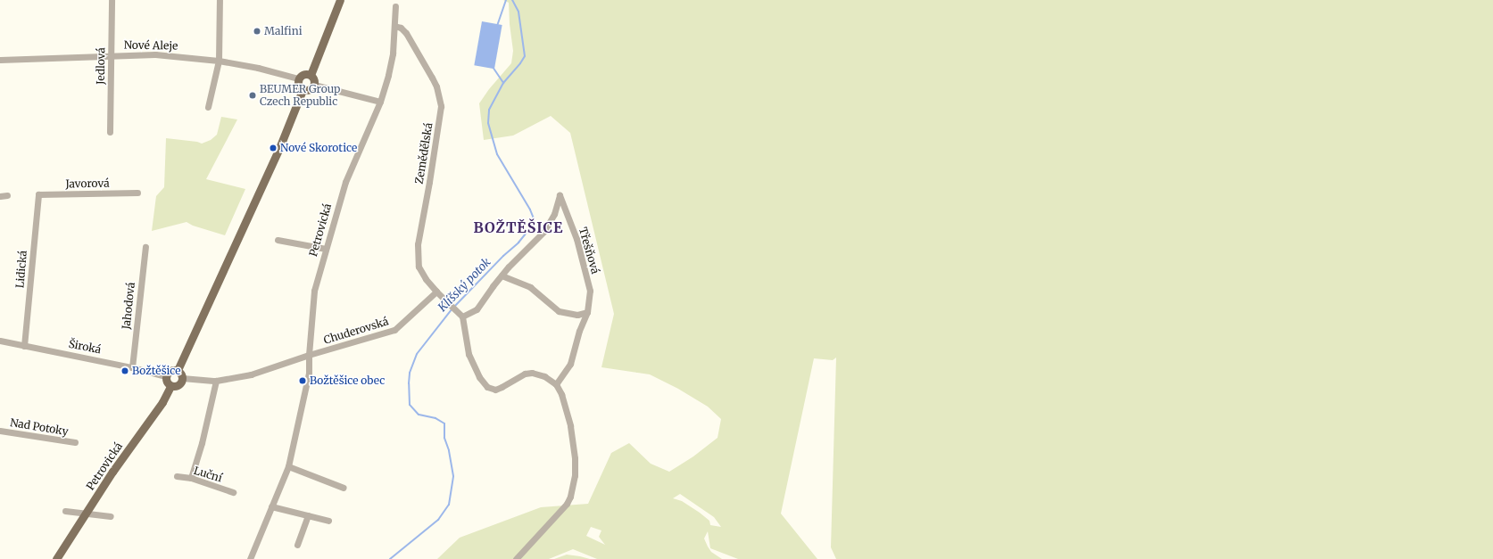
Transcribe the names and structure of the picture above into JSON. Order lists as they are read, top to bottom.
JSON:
{
  "streets": {
    "main road": ["Petrovická"],
    "street": [
      "Nové Aleje",
      "Jedlová",
      "Zemědělská",
      "Javorová",
      "Třešňová",
      "Lidická",
      "Jahodová",
      "Chuderovská",
      "Široká",
      "Nad Potoky",
      "Luční"
    ]
  },
  "crossings": [
    ["Nové Aleje", "Jedlová"],
    ["Zemědělská", "Petrovická"],
    ["Zemědělská", "Chuderovská"],
    ["Javorová", "Lidická"],
    ["Petrovická", "Chuderovská"],
    ["Petrovická", "Široká"],
    ["Lidická", "Široká"],
    ["Jahodová", "Široká"]
  ],
  "districts": ["BOŽTĚŠICE"],
  "water": ["Klíšský potok"],
  "places": [
    "Malfini",
    "BEUMER Group Czech Republic",
    "Nové Skorotice",
    "Božtěšice",
    "Božtěšice obec"
  ]
}
